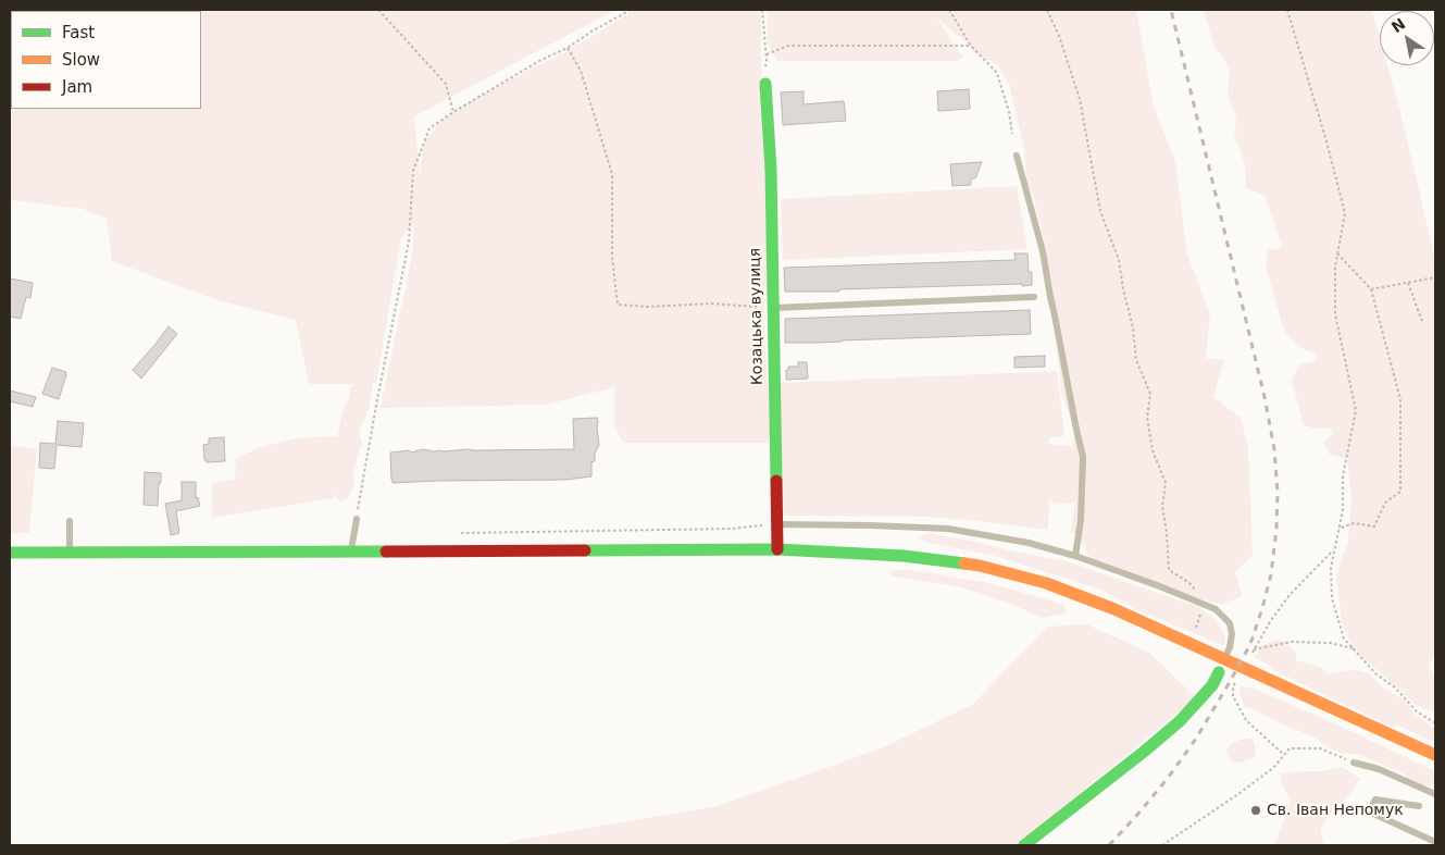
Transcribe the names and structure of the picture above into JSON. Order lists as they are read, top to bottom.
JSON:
{
  "streets": {
    "main road": ["Козацька вулиця"]
  },
  "places": ["Св. Іван Непомук"],
  "legend": ["Fast", "Slow", "Jam"],
  "north": "top left"
}
